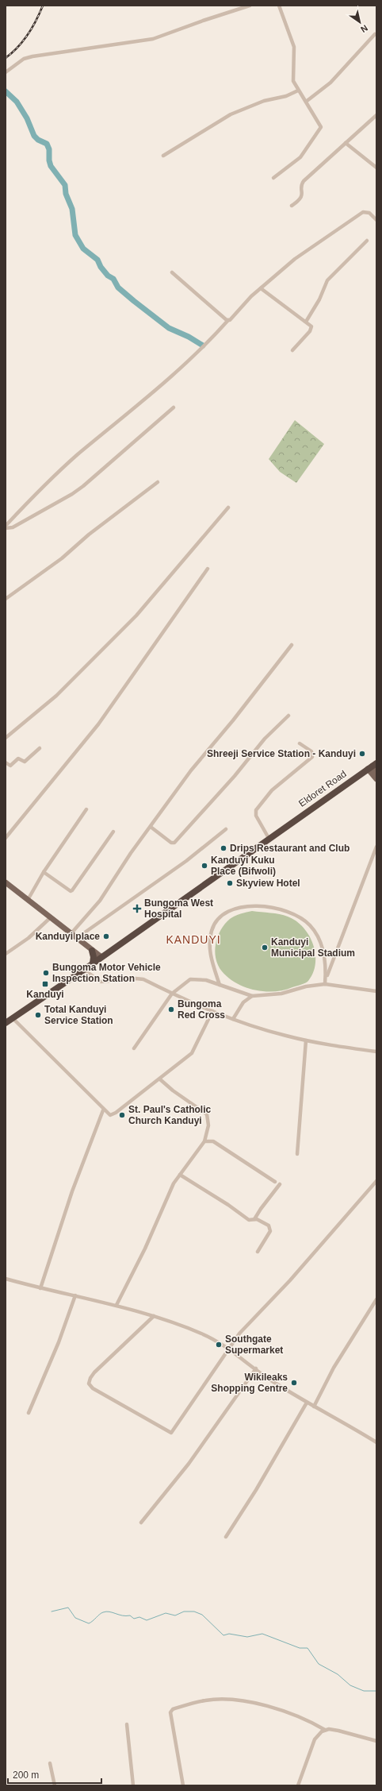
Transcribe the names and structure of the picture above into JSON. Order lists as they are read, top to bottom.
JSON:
{
  "streets": {
    "highway": ["Eldoret Road"]
  },
  "districts": ["KANDUYI"],
  "places": {
    "other": [
      "Shreeji Service Station - Kanduyi",
      "Drips Restaurant and Club",
      "Kanduyi Kuku Place (Bifwoli)",
      "Skyview Hotel",
      "Kanduyi place",
      "Kanduyi Municipal Stadium",
      "Bungoma Motor Vehicle Inspection Station",
      "Bungoma Red Cross",
      "Total Kanduyi Service Station",
      "St. Paul's Catholic Church Kanduyi",
      "Southgate Supermarket",
      "Wikileaks Shopping Centre"
    ],
    "health": ["Bungoma West Hospital"],
    "transit": ["Kanduyi"]
  },
  "scale_bar": "200 m",
  "north": "bottom right"
}
